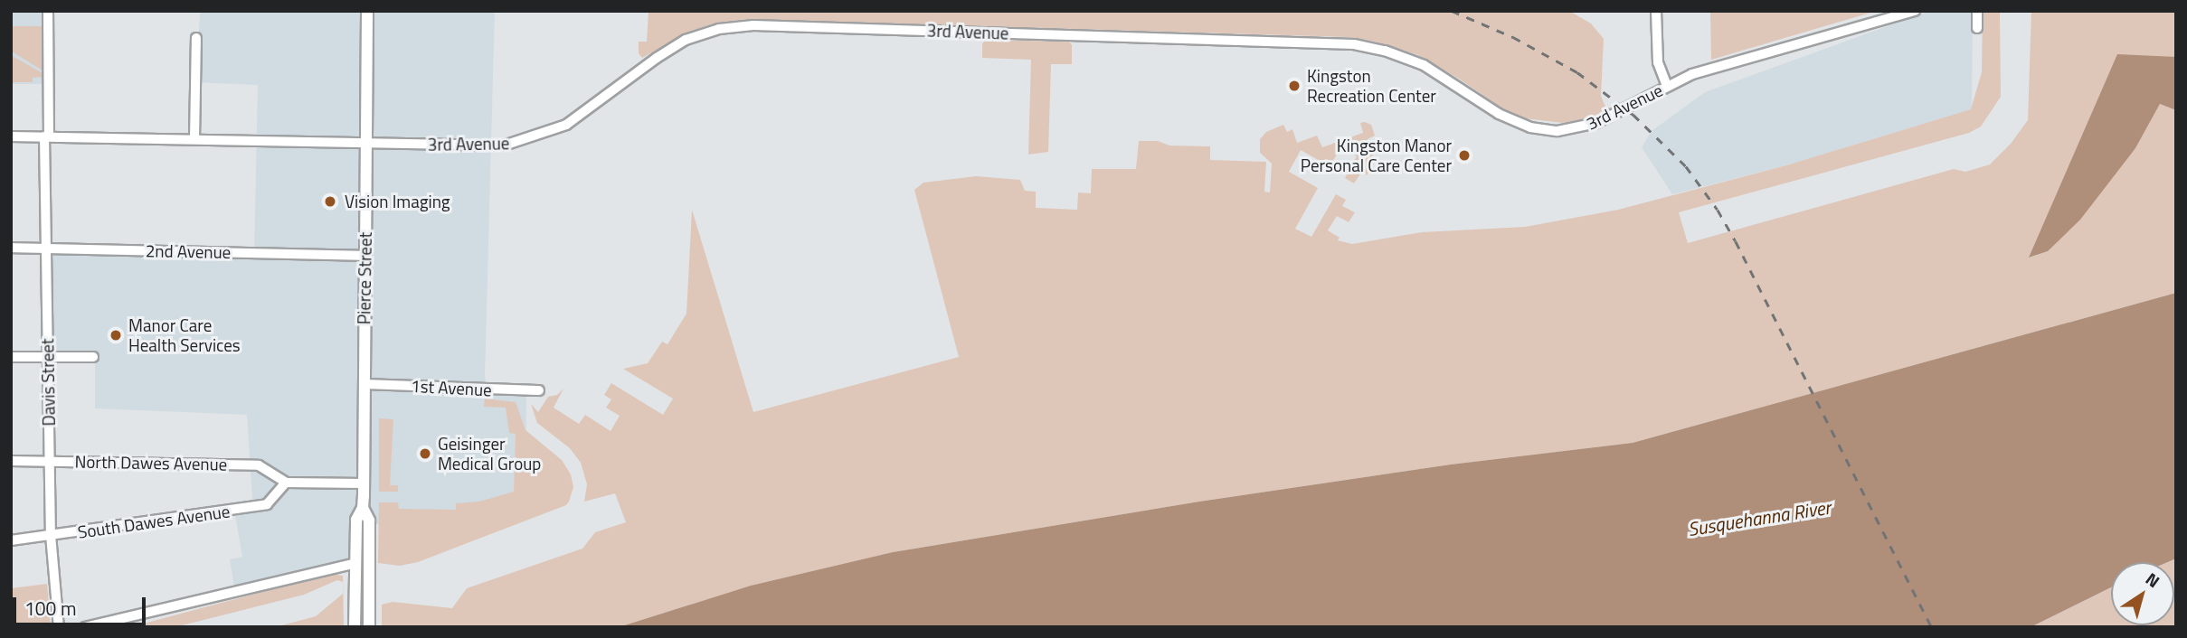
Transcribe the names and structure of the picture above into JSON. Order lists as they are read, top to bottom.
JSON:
{
  "streets": {
    "main road": ["Pierce Street"],
    "street": [
      "3rd Avenue",
      "2nd Avenue",
      "Davis Street",
      "1st Avenue",
      "North Dawes Avenue",
      "South Dawes Avenue"
    ]
  },
  "crossings": [
    ["3rd Avenue", "Pierce Street"],
    ["3rd Avenue", "Davis Street"],
    ["2nd Avenue", "Pierce Street"],
    ["2nd Avenue", "Davis Street"],
    ["Pierce Street", "1st Avenue"],
    ["Davis Street", "North Dawes Avenue"],
    ["Davis Street", "South Dawes Avenue"],
    ["North Dawes Avenue", "South Dawes Avenue"]
  ],
  "water": ["Susquehanna River"],
  "places": [
    "Kingston Recreation Center",
    "Kingston Manor Personal Care Center",
    "Vision Imaging",
    "Manor Care Health Services",
    "Geisinger Medical Group"
  ],
  "scale_bar": "100 m",
  "north": "top right"
}
